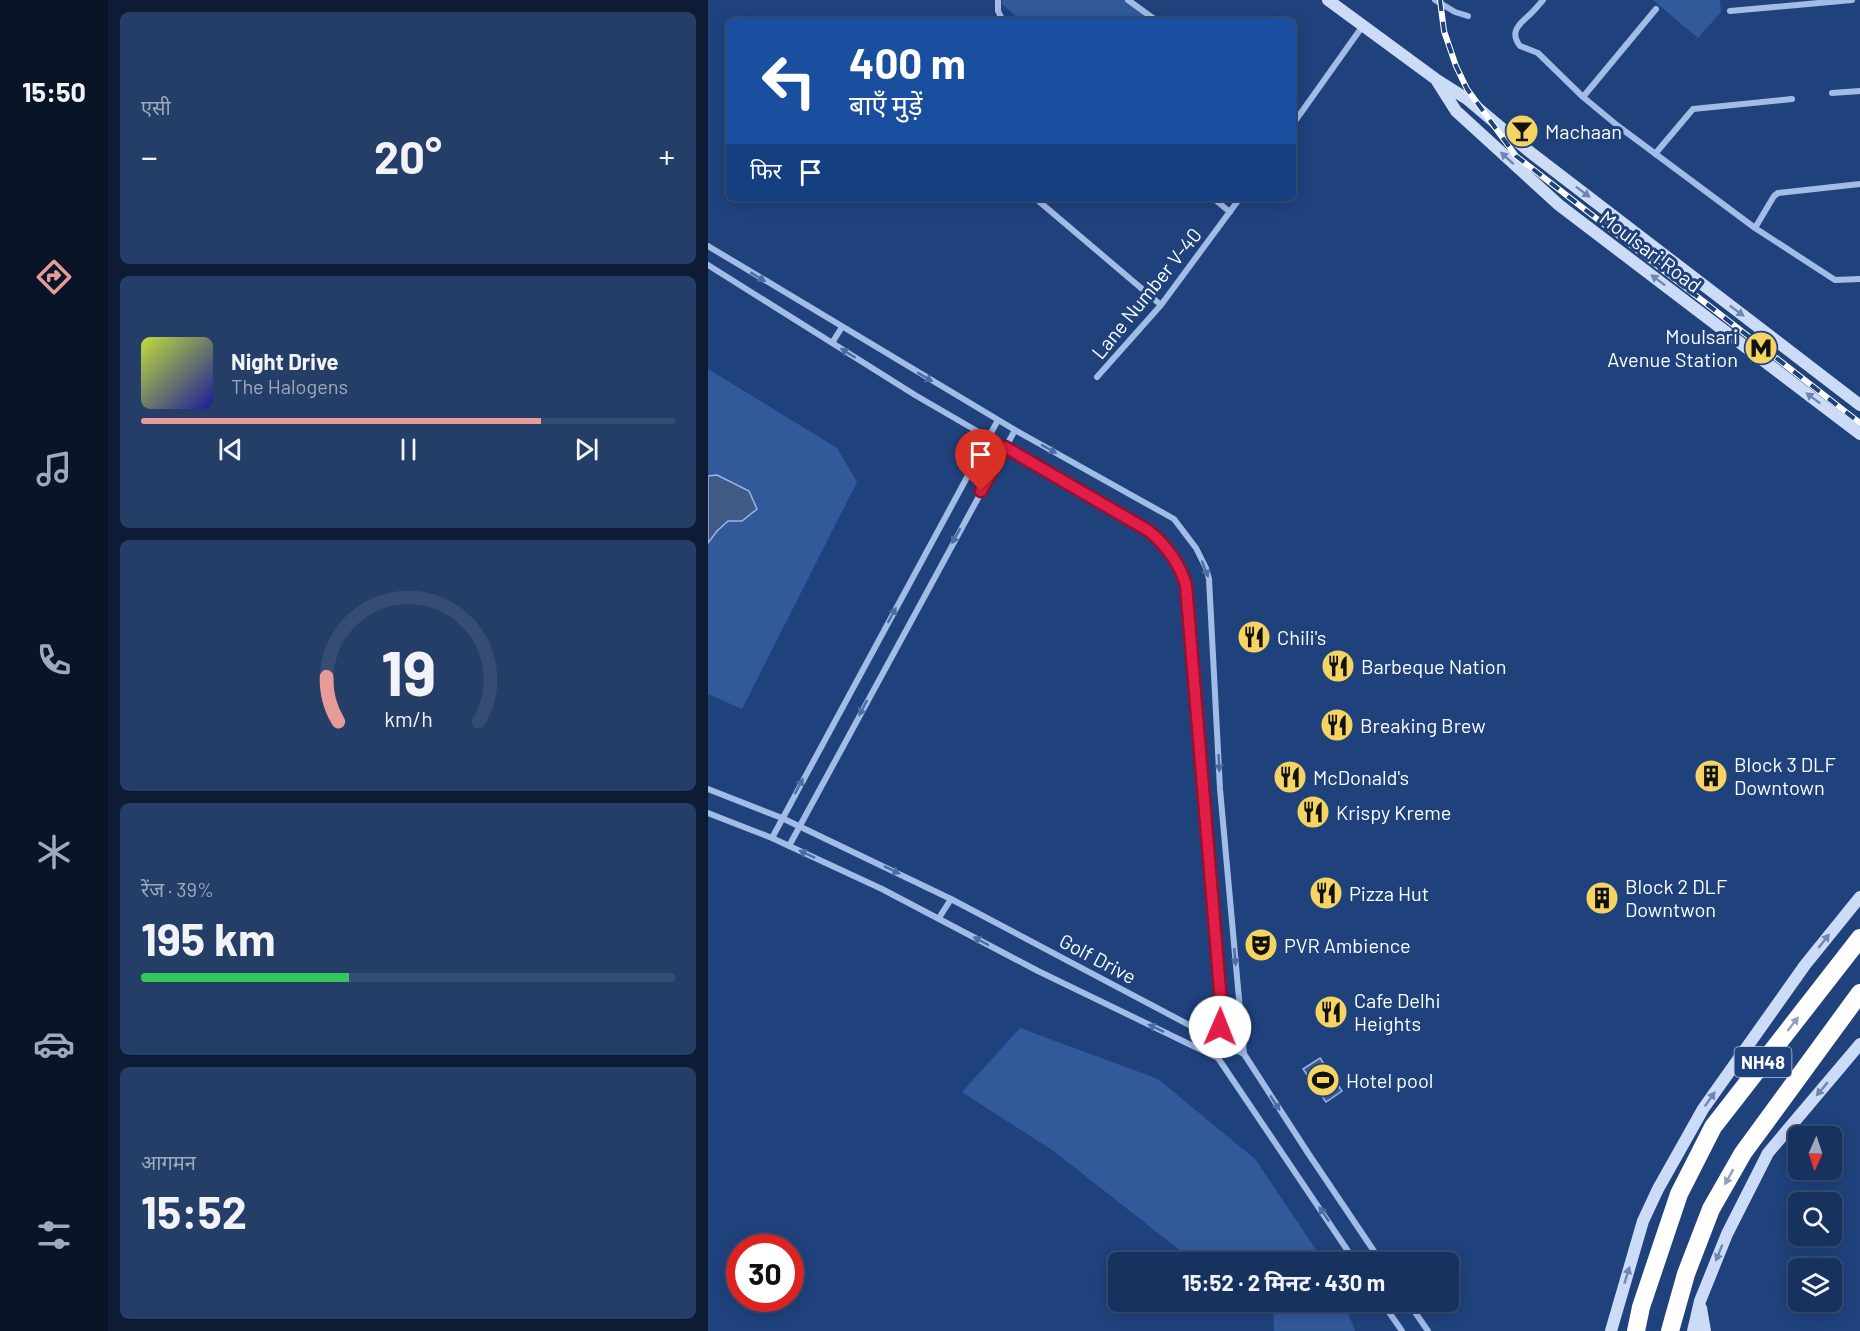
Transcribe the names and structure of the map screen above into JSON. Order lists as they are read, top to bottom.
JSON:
{
  "streets": {
    "highway": ["NH48"],
    "street": ["Moulsari Road", "Lane Number V-40", "Golf Drive"]
  },
  "places": {
    "bar": ["Machaan"],
    "metro station": ["Moulsari Avenue Station"],
    "restaurant": [
      "Chili's",
      "Barbeque Nation",
      "Breaking Brew",
      "McDonald's",
      "Krispy Kreme",
      "Pizza Hut",
      "Cafe Delhi Heights"
    ],
    "building": ["Block 3 DLF Downtown", "Block 2 DLF Downtwon"],
    "theatre": ["PVR Ambience"],
    "sports": ["Hotel pool"]
  },
  "north": "bottom",
  "page": {
    "tabs": "15:50",
    "tile": [
      "एसी",
      ["रेंज · 39%", "195 km"],
      ["आगमन", "15:52"]
    ],
    "turn": ["400 m", "बाएँ मुड़ें"],
    "heat": ["−", "20°", "+"],
    "then": "फिर",
    "song": ["Night Drive", "The Halogens"],
    "limit": "30",
    "trip": "15:52 · 2 मिनट · 430 m",
    "gauge": ["19", "km/h"]
  }
}
